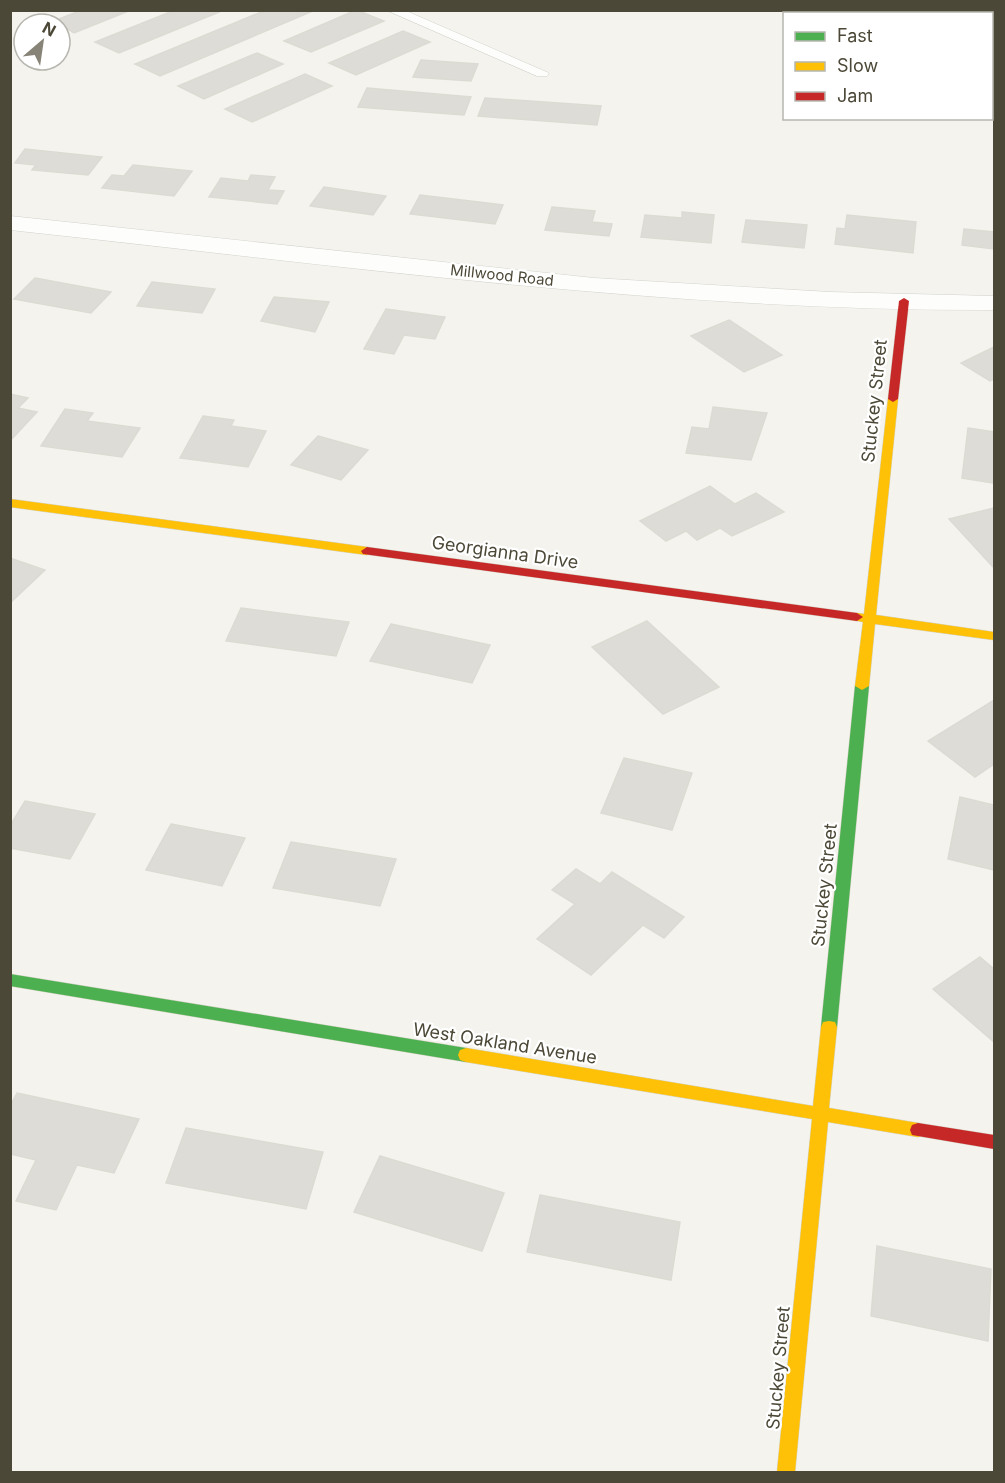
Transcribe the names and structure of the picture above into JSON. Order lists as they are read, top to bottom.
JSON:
{
  "streets": {
    "street": [
      "Millwood Road",
      "Stuckey Street",
      "Georgianna Drive",
      "West Oakland Avenue"
    ]
  },
  "crossings": [
    ["Millwood Road", "Stuckey Street"],
    ["Stuckey Street", "Georgianna Drive"],
    ["Stuckey Street", "West Oakland Avenue"]
  ],
  "legend": ["Fast", "Slow", "Jam"],
  "north": "top right"
}
